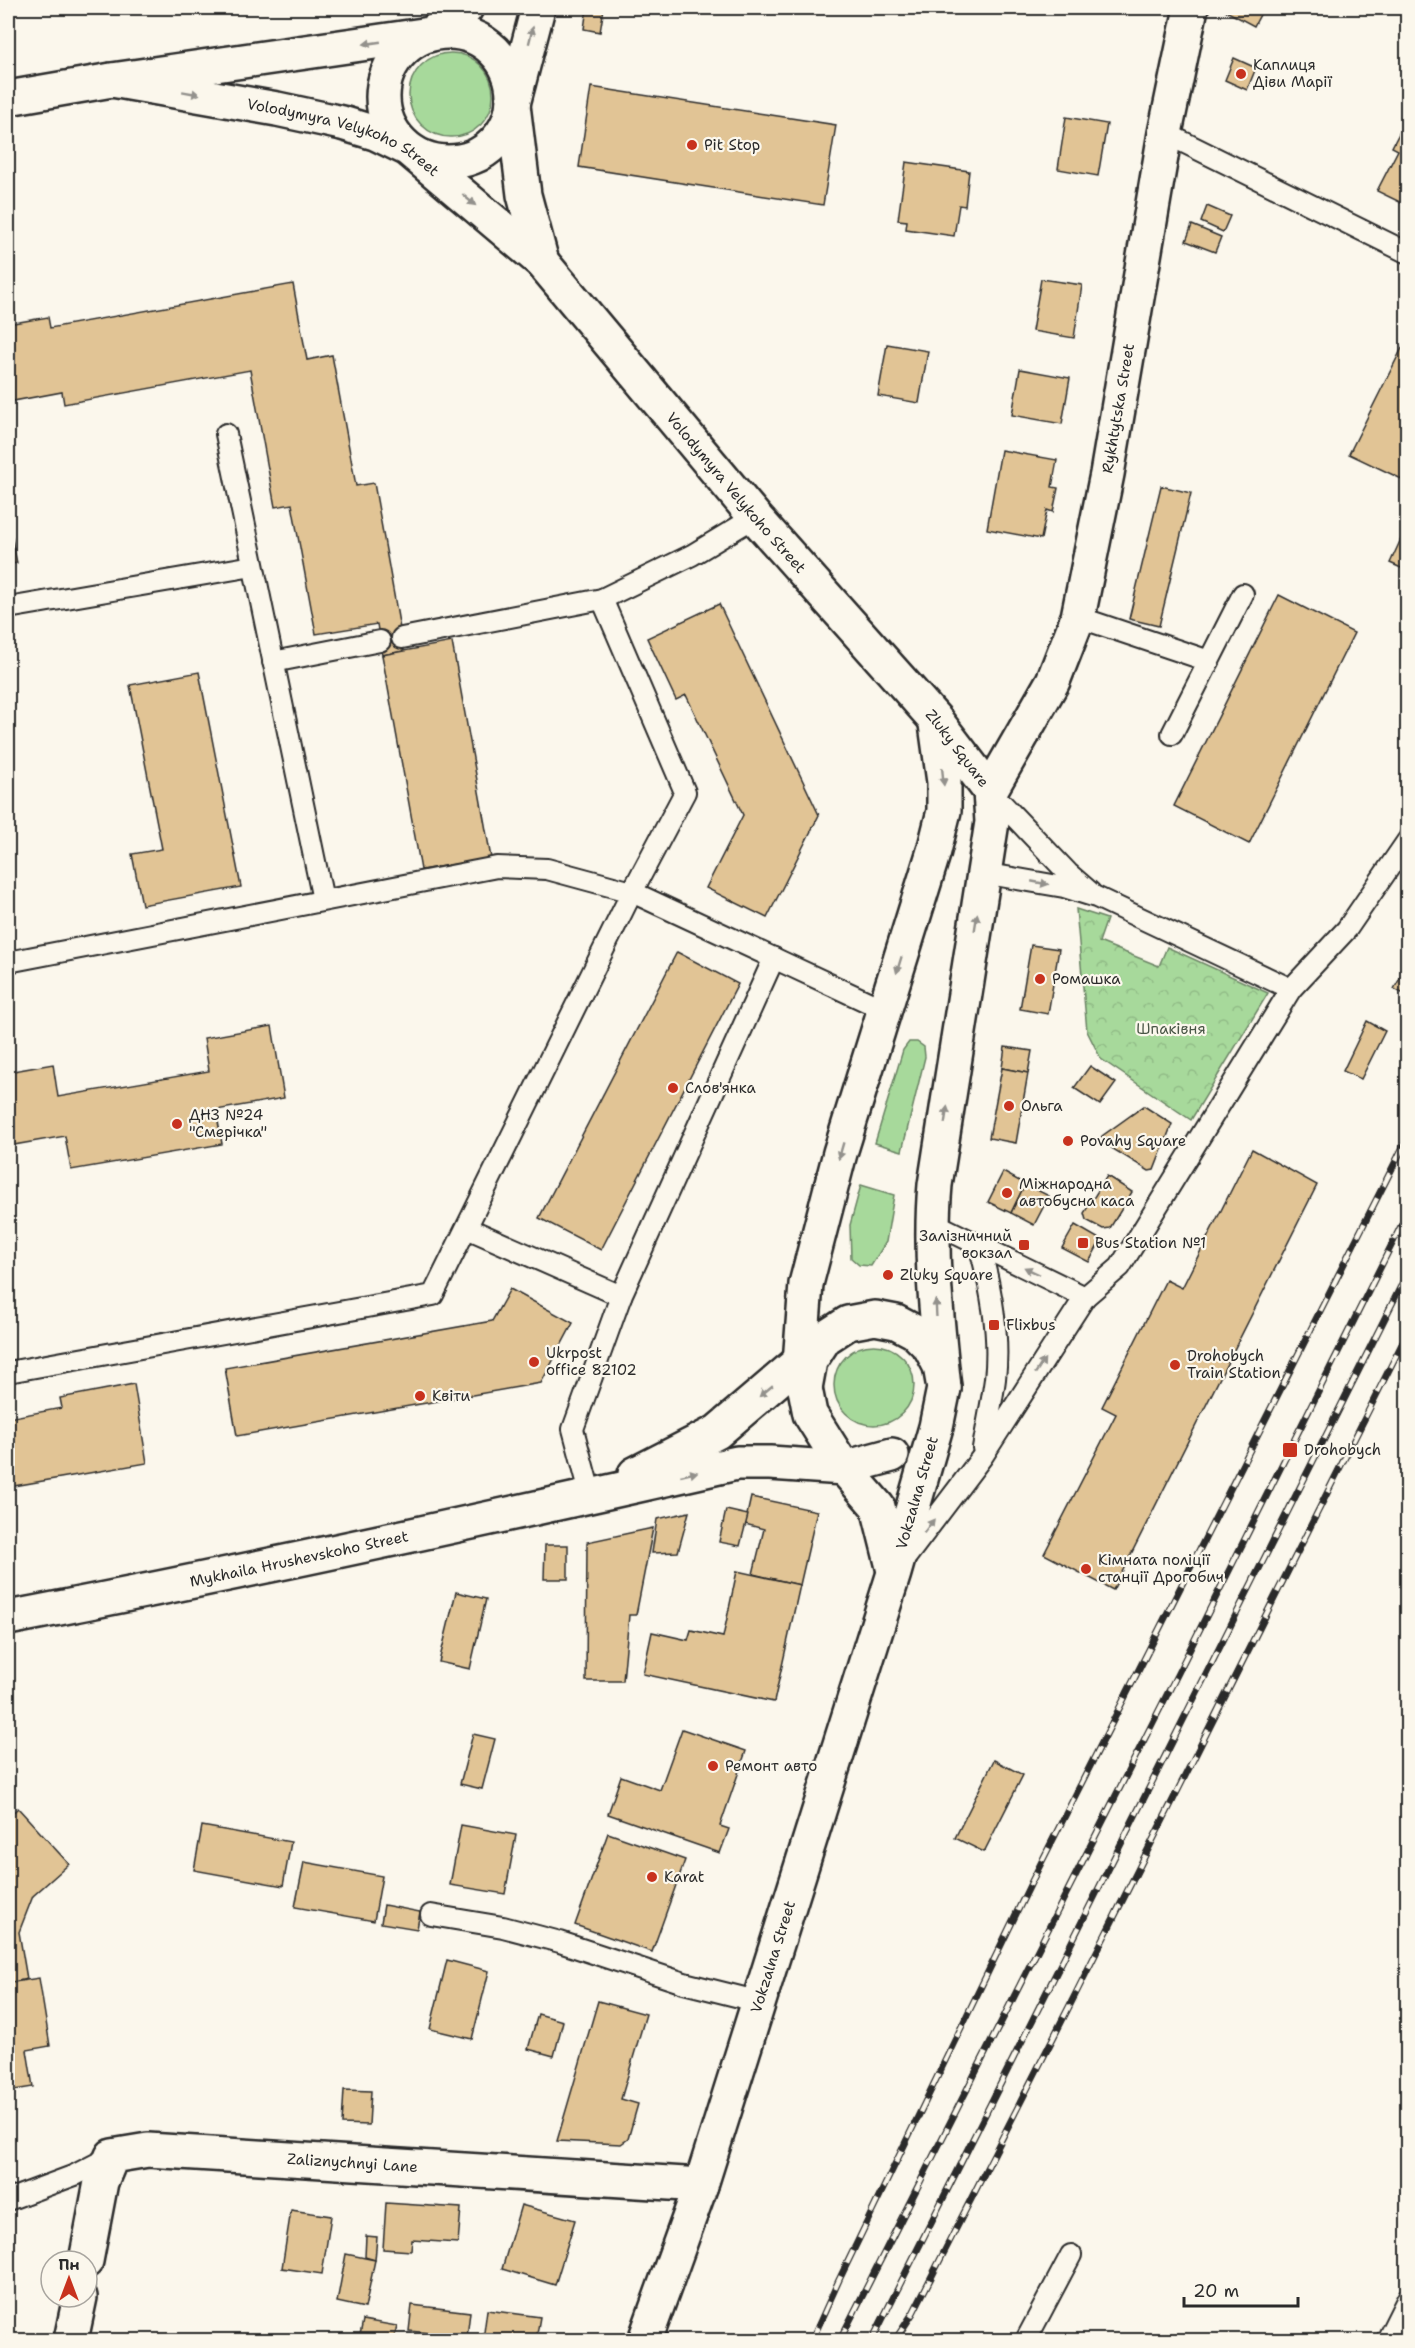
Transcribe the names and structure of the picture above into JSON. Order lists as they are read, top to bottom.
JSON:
{
  "streets": {
    "street": [
      "Volodymyra Velykoho Street",
      "Rykhtytska Street",
      "Zluky Square",
      "Vokzalna Street",
      "Mykhaila Hrushevskoho Street",
      "Zaliznychnyi Lane"
    ]
  },
  "crossings": [
    ["Volodymyra Velykoho Street", "Zluky Square"],
    ["Rykhtytska Street", "Zluky Square"],
    ["Zluky Square", "Vokzalna Street"],
    ["Zluky Square", "Mykhaila Hrushevskoho Street"],
    ["Vokzalna Street", "Mykhaila Hrushevskoho Street"],
    ["Vokzalna Street", "Zaliznychnyi Lane"]
  ],
  "parks": ["Шпаківня"],
  "places": {
    "other": [
      "Каплиця Діви Марії",
      "Pit Stop",
      "Ромашка",
      "Слов'янка",
      "Ольга",
      "ДНЗ №24 \"Смерічка\"",
      "Povahy Square",
      "Міжнародна автобусна каса",
      "Zluky Square",
      "Ukrpost office 82102",
      "Drohobych Train Station",
      "Квіти",
      "Кімната поліції станції Дрогобич",
      "Ремонт авто",
      "Karat"
    ],
    "transit": [
      "Bus Station №1",
      "Залізничний вокзал",
      "Flixbus",
      "Drohobych"
    ]
  },
  "scale_bar": "20 m",
  "north": "top"
}
